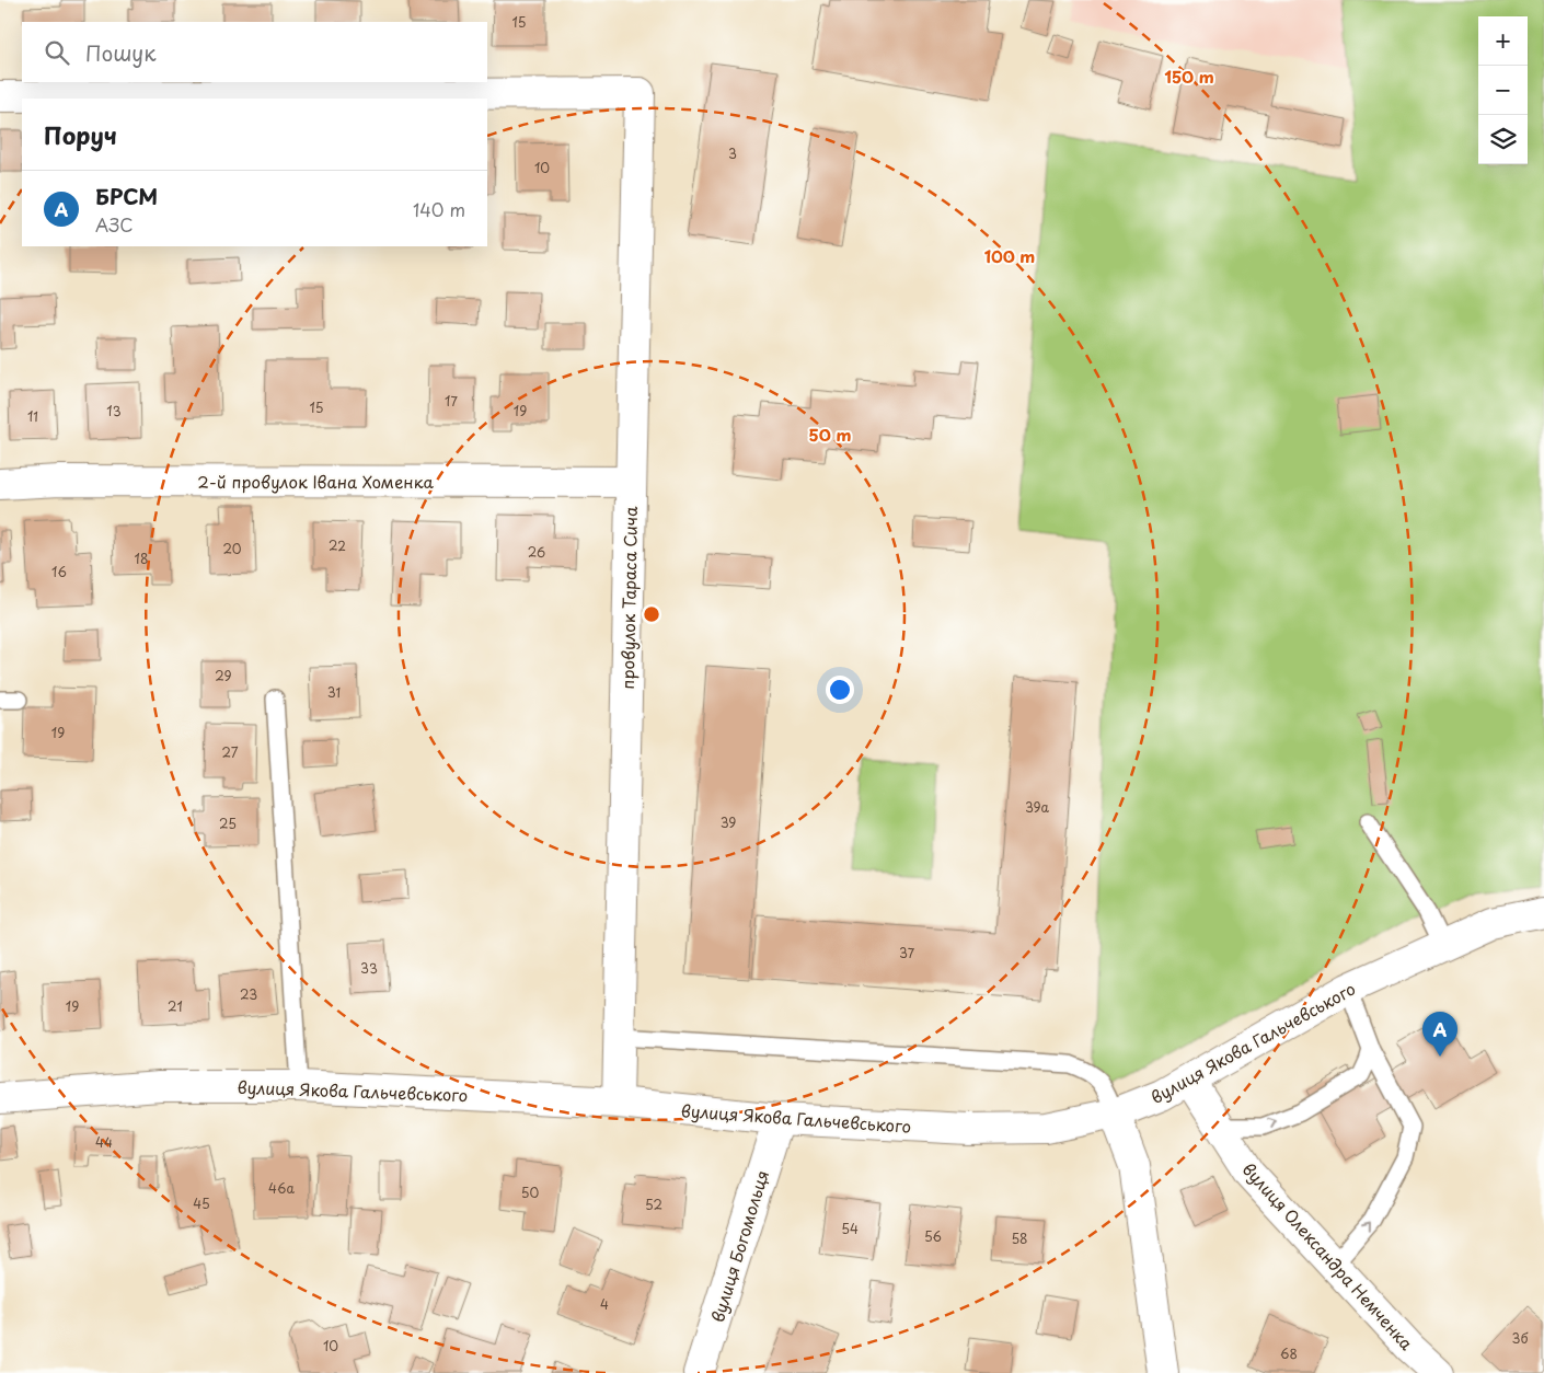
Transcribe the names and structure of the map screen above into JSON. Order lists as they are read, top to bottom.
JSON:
{
  "streets": {
    "street": [
      "2-й провулок Івана Хоменка",
      "провулок Тараса Сича",
      "вулиця Якова Гальчевського",
      "вулиця Богомольця",
      "вулиця Олександра Немченка"
    ]
  },
  "crossings": [
    ["2-й провулок Івана Хоменка", "провулок Тараса Сича"],
    ["провулок Тараса Сича", "вулиця Якова Гальчевського"],
    ["вулиця Якова Гальчевського", "вулиця Богомольця"],
    ["вулиця Якова Гальчевського", "вулиця Олександра Немченка"]
  ],
  "house_numbers": [
    "15",
    "3",
    "10",
    "17",
    "15",
    "13",
    "19",
    "11",
    "22",
    "20",
    "26",
    "18",
    "16",
    "29",
    "31",
    "19",
    "27",
    "39а",
    "39",
    "25",
    "37",
    "33",
    "23",
    "19",
    "21",
    "44",
    "46а",
    "50",
    "45",
    "52",
    "54",
    "56",
    "58",
    "4",
    "3б",
    "10",
    "68"
  ],
  "page": {
    "map_buttons": ["+", "−"],
    "search": "Пошук",
    "heading": "Поруч",
    "list": [
      {
        "mark": "A",
        "name": "БРСМ",
        "note": "АЗС",
        "value": "140 m"
      }
    ],
    "pins": "A"
  },
  "rings": ["150 m", "100 m", "50 m"]
}
